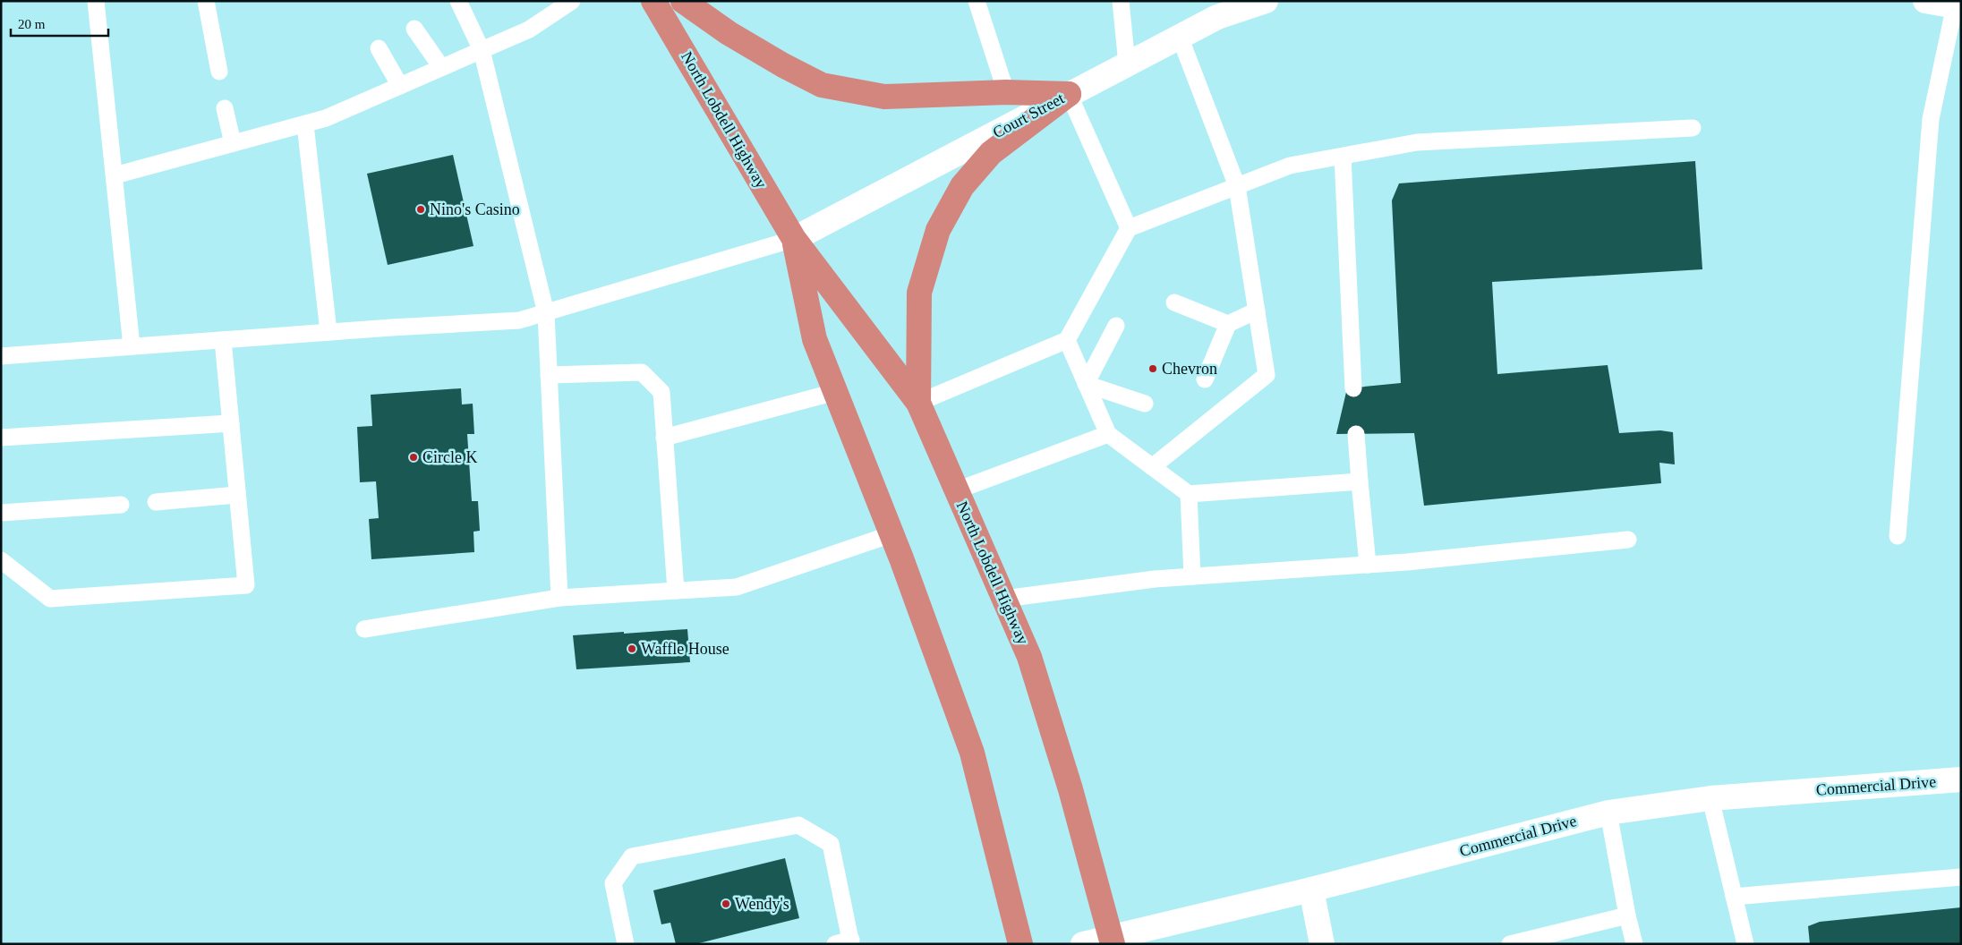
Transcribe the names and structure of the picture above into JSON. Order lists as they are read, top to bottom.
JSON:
{
  "streets": {
    "highway": ["North Lobdell Highway"],
    "street": ["Court Street", "Commercial Drive"]
  },
  "crossings": [
    ["Court Street", "North Lobdell Highway"],
    ["North Lobdell Highway", "Commercial Drive"]
  ],
  "places": [
    "Nino's Casino",
    "Chevron",
    "Circle K",
    "Waffle House",
    "Wendy's"
  ],
  "scale_bar": "20 m"
}
